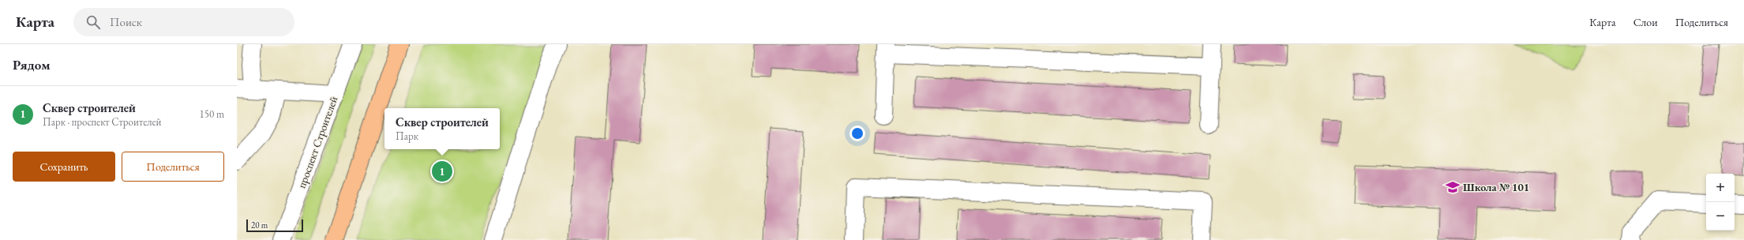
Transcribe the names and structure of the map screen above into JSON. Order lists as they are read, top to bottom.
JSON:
{
  "streets": {
    "street": ["проспект Строителей"]
  },
  "places": {
    "school or university": ["Школа № 101"]
  },
  "scale_bar": "20 m",
  "page": {
    "header": "Карта",
    "search": "Поиск",
    "nav": ["Карта", "Слои", "Поделиться"],
    "heading": "Рядом",
    "list": [
      {
        "mark": "1",
        "name": "Cквер cтроителей",
        "note": "Парк · проспект Строителей",
        "value": "150 m"
      }
    ],
    "popup": ["Cквер cтроителей", "Парк"],
    "buttons": ["Сохранить", "Поделиться"],
    "pins": "1",
    "map_buttons": ["+", "−"],
    "scale": "20 m"
  }
}
